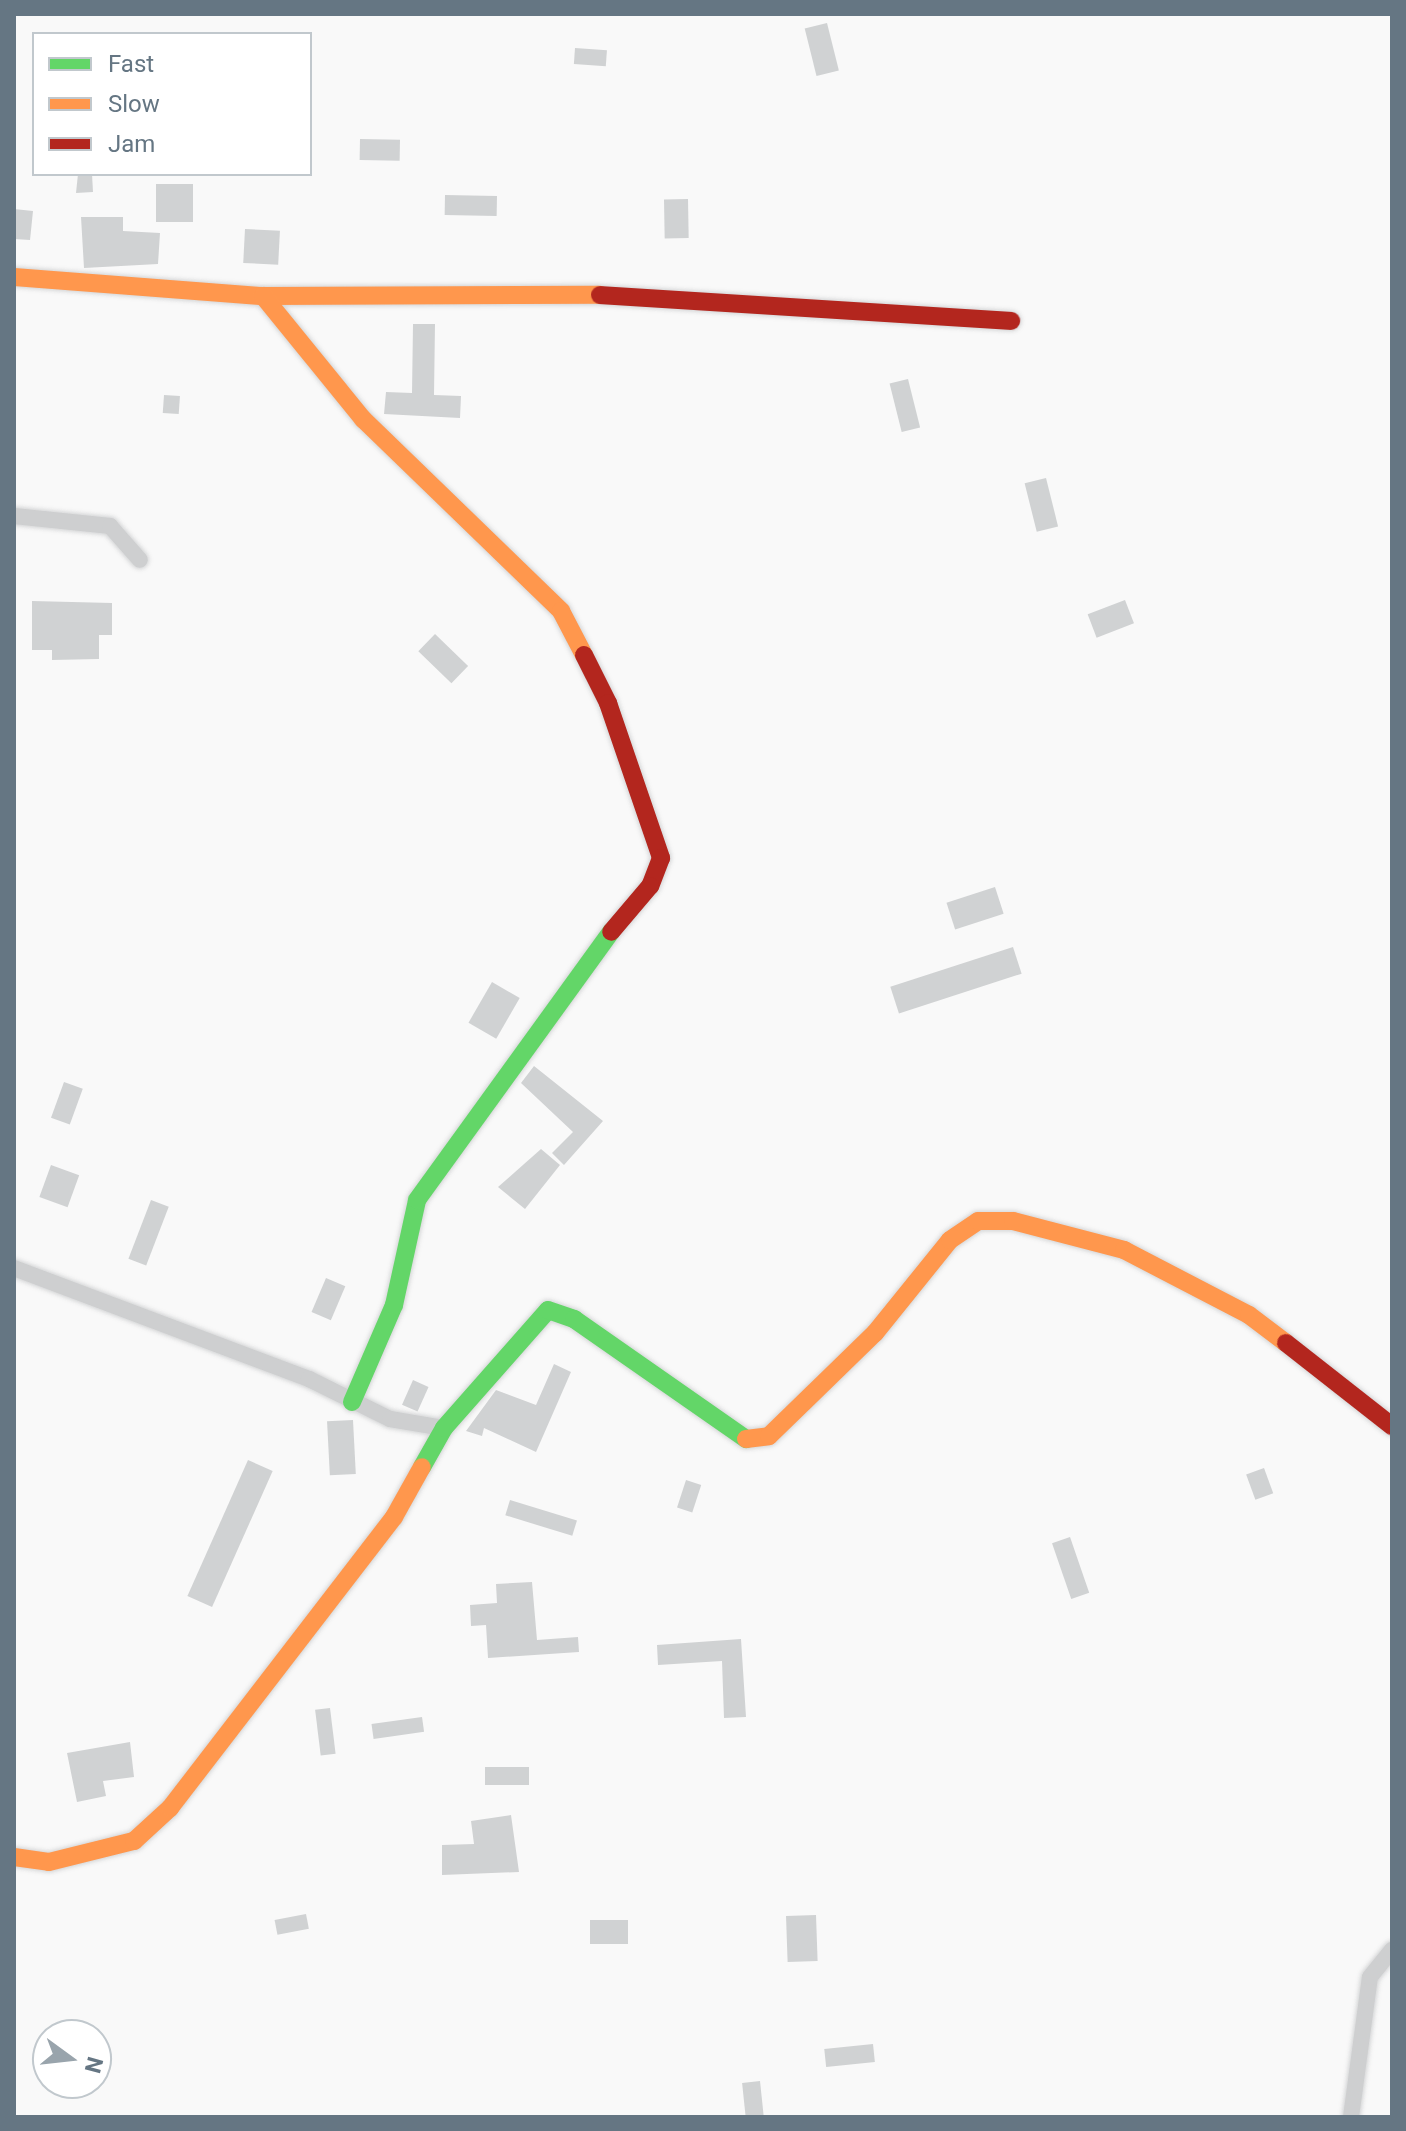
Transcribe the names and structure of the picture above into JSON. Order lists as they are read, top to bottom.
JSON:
{
  "legend": ["Fast", "Slow", "Jam"],
  "north": "right"
}
